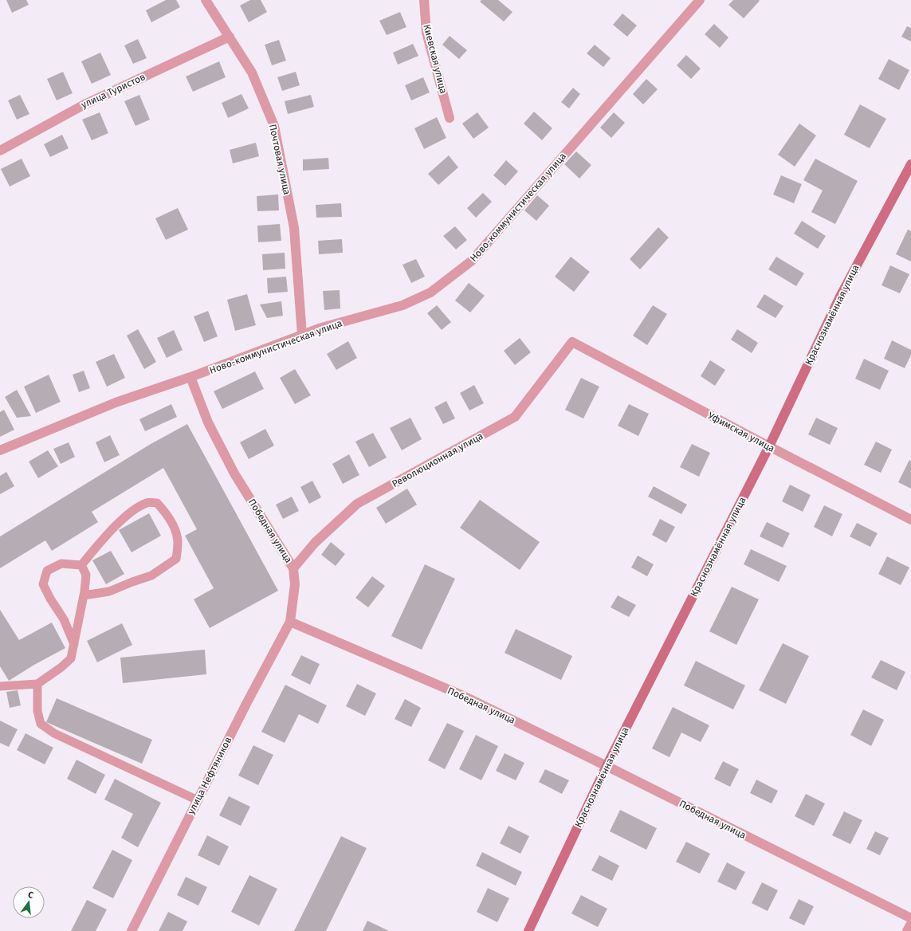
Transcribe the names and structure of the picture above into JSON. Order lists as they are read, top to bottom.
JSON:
{
  "streets": {
    "street": [
      "Киевская улица",
      "улица Туристов",
      "Почтовая улица",
      "Ново-коммунистическая улица",
      "Краснознамённая улица",
      "Уфимская улица",
      "Революционная улица",
      "Победная улица",
      "улица Нефтяников"
    ]
  },
  "crossings": [
    ["улица Туристов", "Почтовая улица"],
    ["Почтовая улица", "Ново-коммунистическая улица"],
    ["Ново-коммунистическая улица", "Победная улица"],
    ["Краснознамённая улица", "Уфимская улица"],
    ["Краснознамённая улица", "Победная улица"],
    ["Уфимская улица", "Революционная улица"],
    ["Революционная улица", "Победная улица"],
    ["Победная улица", "улица Нефтяников"]
  ],
  "north": "top"
}
